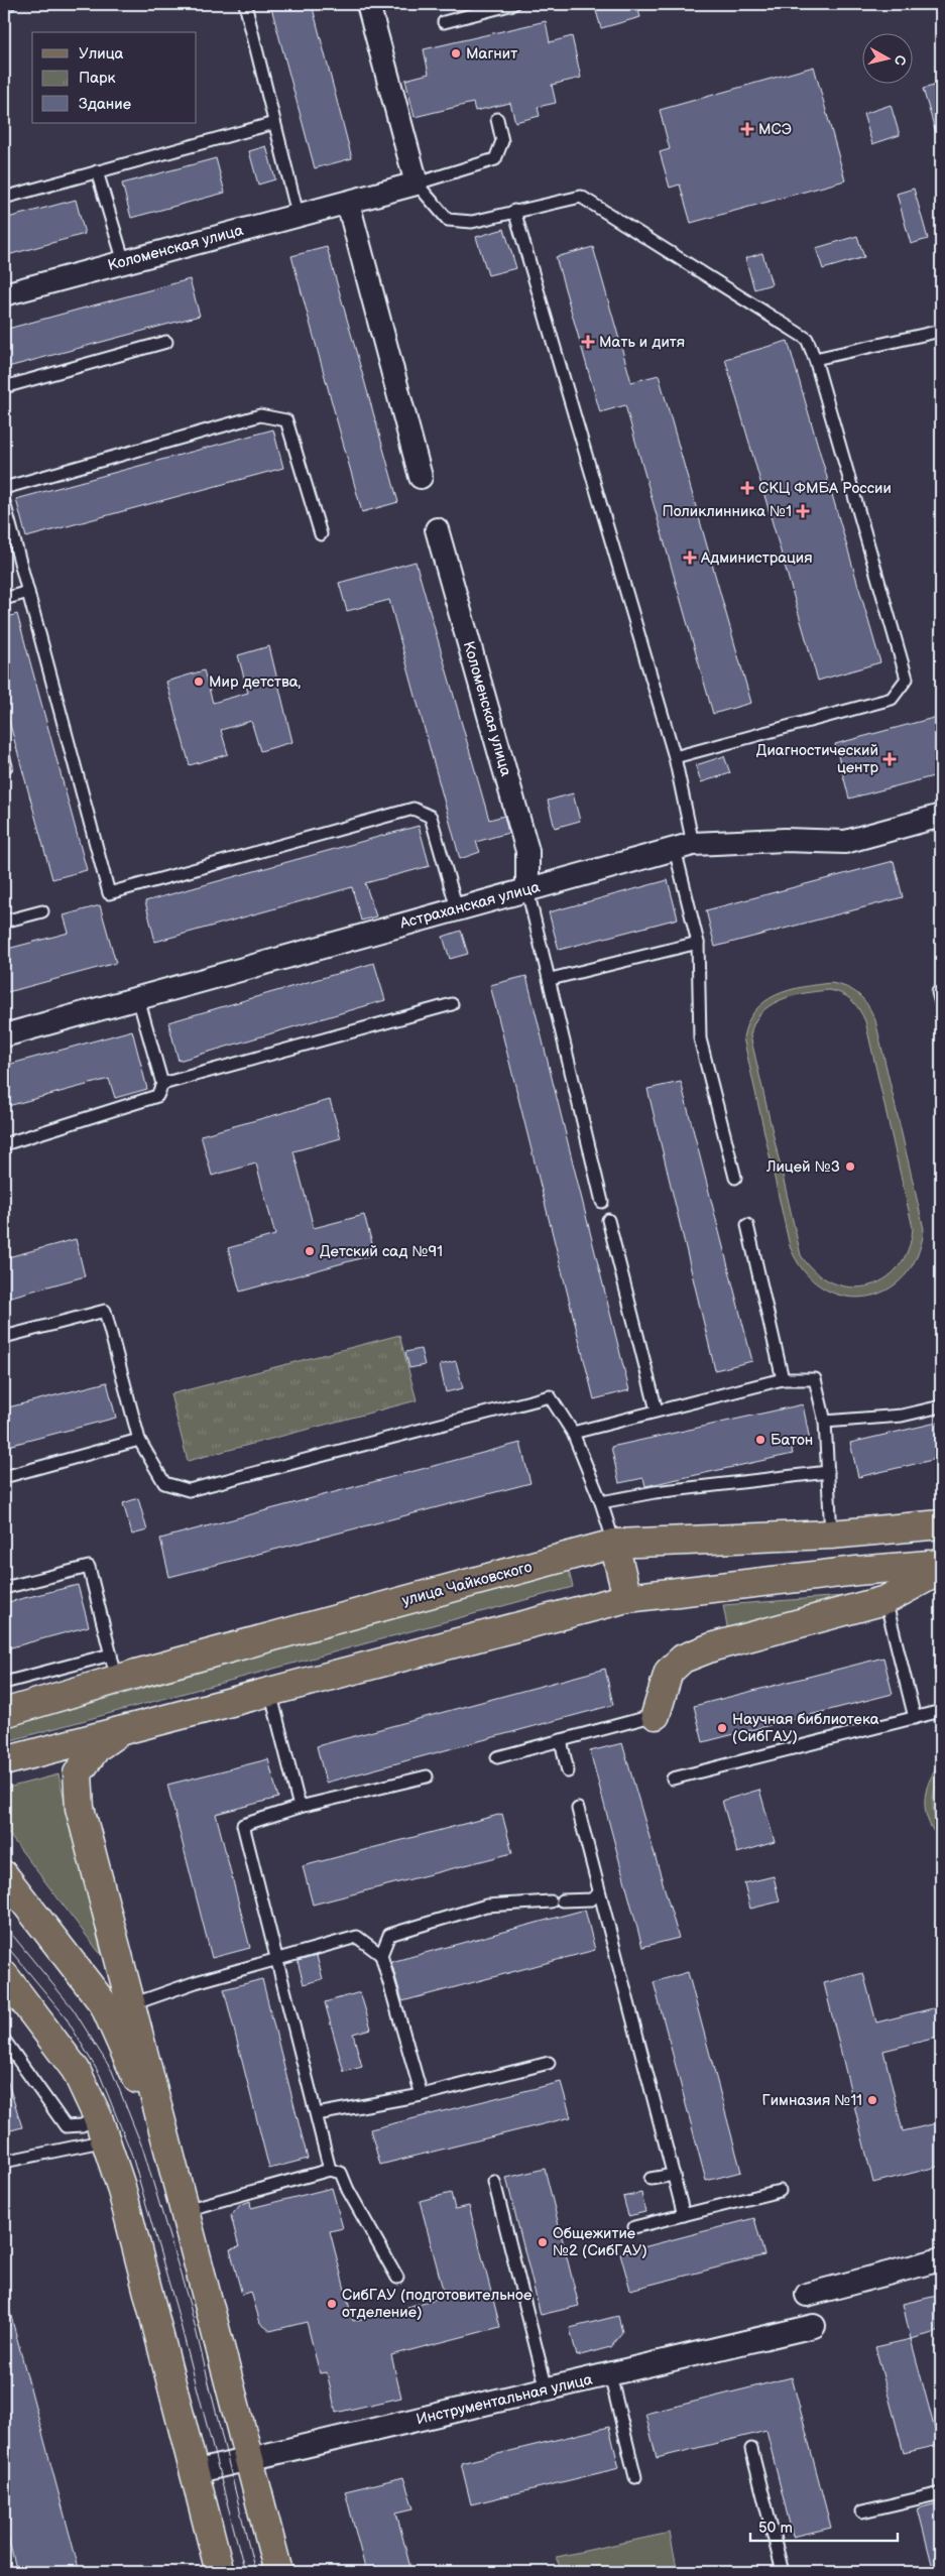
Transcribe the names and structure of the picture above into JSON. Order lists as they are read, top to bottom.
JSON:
{
  "streets": {
    "main road": ["улица Чайковского"],
    "street": ["Коломенская улица", "Астраханская улица", "Инструментальная улица"]
  },
  "crossings": [
    ["Коломенская улица", "Астраханская улица"]
  ],
  "places": {
    "other": [
      "Магнит",
      "Мир детства,",
      "Лицей №3",
      "Детский сад №91",
      "Батон",
      "Научная библиотека (СибГАУ)",
      "Гимназия №11",
      "Общежитие №2 (СибГАУ)",
      "СибГАУ (подготовительное отделение)"
    ],
    "health": [
      "МСЭ",
      "Мать и дитя",
      "СКЦ ФМБА России",
      "Поликлинника №1",
      "Администрация",
      "Диагностический центр"
    ]
  },
  "legend": ["Улица", "Парк", "Здание"],
  "scale_bar": "50 m",
  "north": "right"
}
